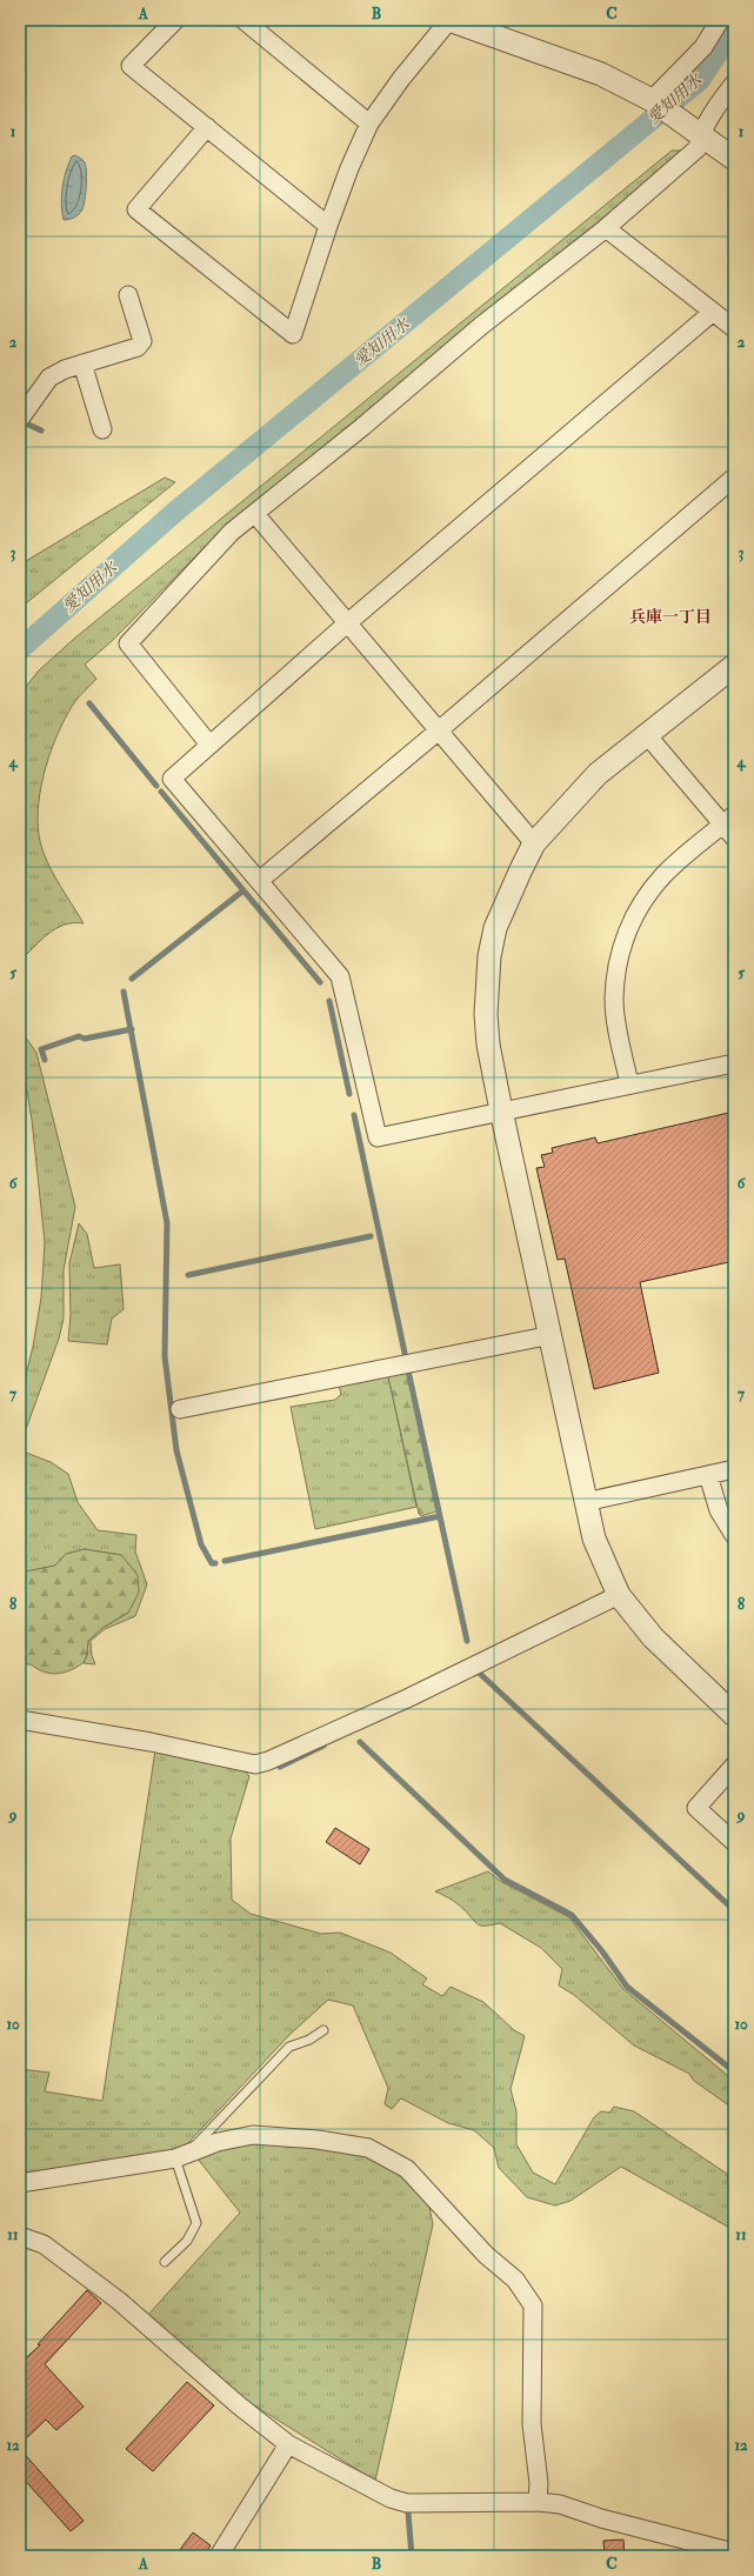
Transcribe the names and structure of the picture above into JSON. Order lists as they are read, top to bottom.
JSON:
{
  "districts": ["兵庫一丁目"],
  "water": ["愛知用水"],
  "grid": {
    "columns": ["A", "B", "C"],
    "rows": [
      "1",
      "2",
      "3",
      "4",
      "5",
      "6",
      "7",
      "8",
      "9",
      "10",
      "11",
      "12"
    ]
  }
}
